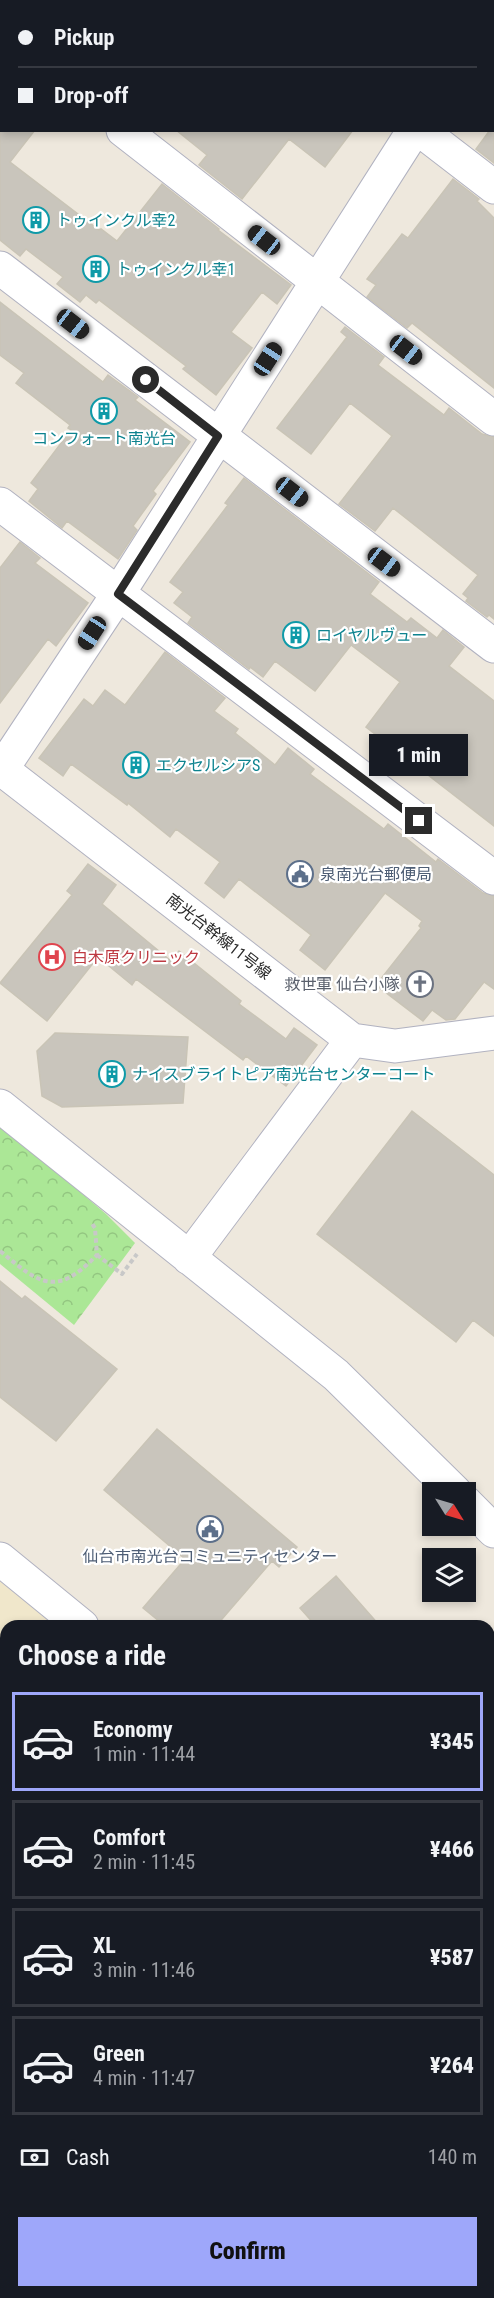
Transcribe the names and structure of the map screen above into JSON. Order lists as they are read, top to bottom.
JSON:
{
  "streets": {
    "street": ["南光台幹線11号線"]
  },
  "places": {
    "building": [
      "トゥインクル幸2",
      "トゥインクル幸1",
      "コンフォート南光台",
      "ロイヤルヴュー",
      "エクセルシアS",
      "ナイスブライトピア南光台センターコート"
    ],
    "public building": ["泉南光台郵便局", "仙台市南光台コミュニティセンター"],
    "hospital": ["白木原クリニック"],
    "church": ["救世軍 仙台小隊"]
  },
  "north": "bottom right",
  "page": {
    "banner": ["Pickup", "Drop-off"],
    "bubble": "1 min",
    "heading": "Choose a ride",
    "list": [
      {
        "name": "Economy",
        "note": "1 min · 11:44",
        "value": "¥345"
      },
      {
        "name": "Comfort",
        "note": "2 min · 11:45",
        "value": "¥466"
      },
      {
        "name": "XL",
        "note": "3 min · 11:46",
        "value": "¥587"
      },
      {
        "name": "Green",
        "note": "4 min · 11:47",
        "value": "¥264"
      }
    ],
    "pay": ["Cash", "140 m"],
    "buttons": "Confirm"
  }
}
